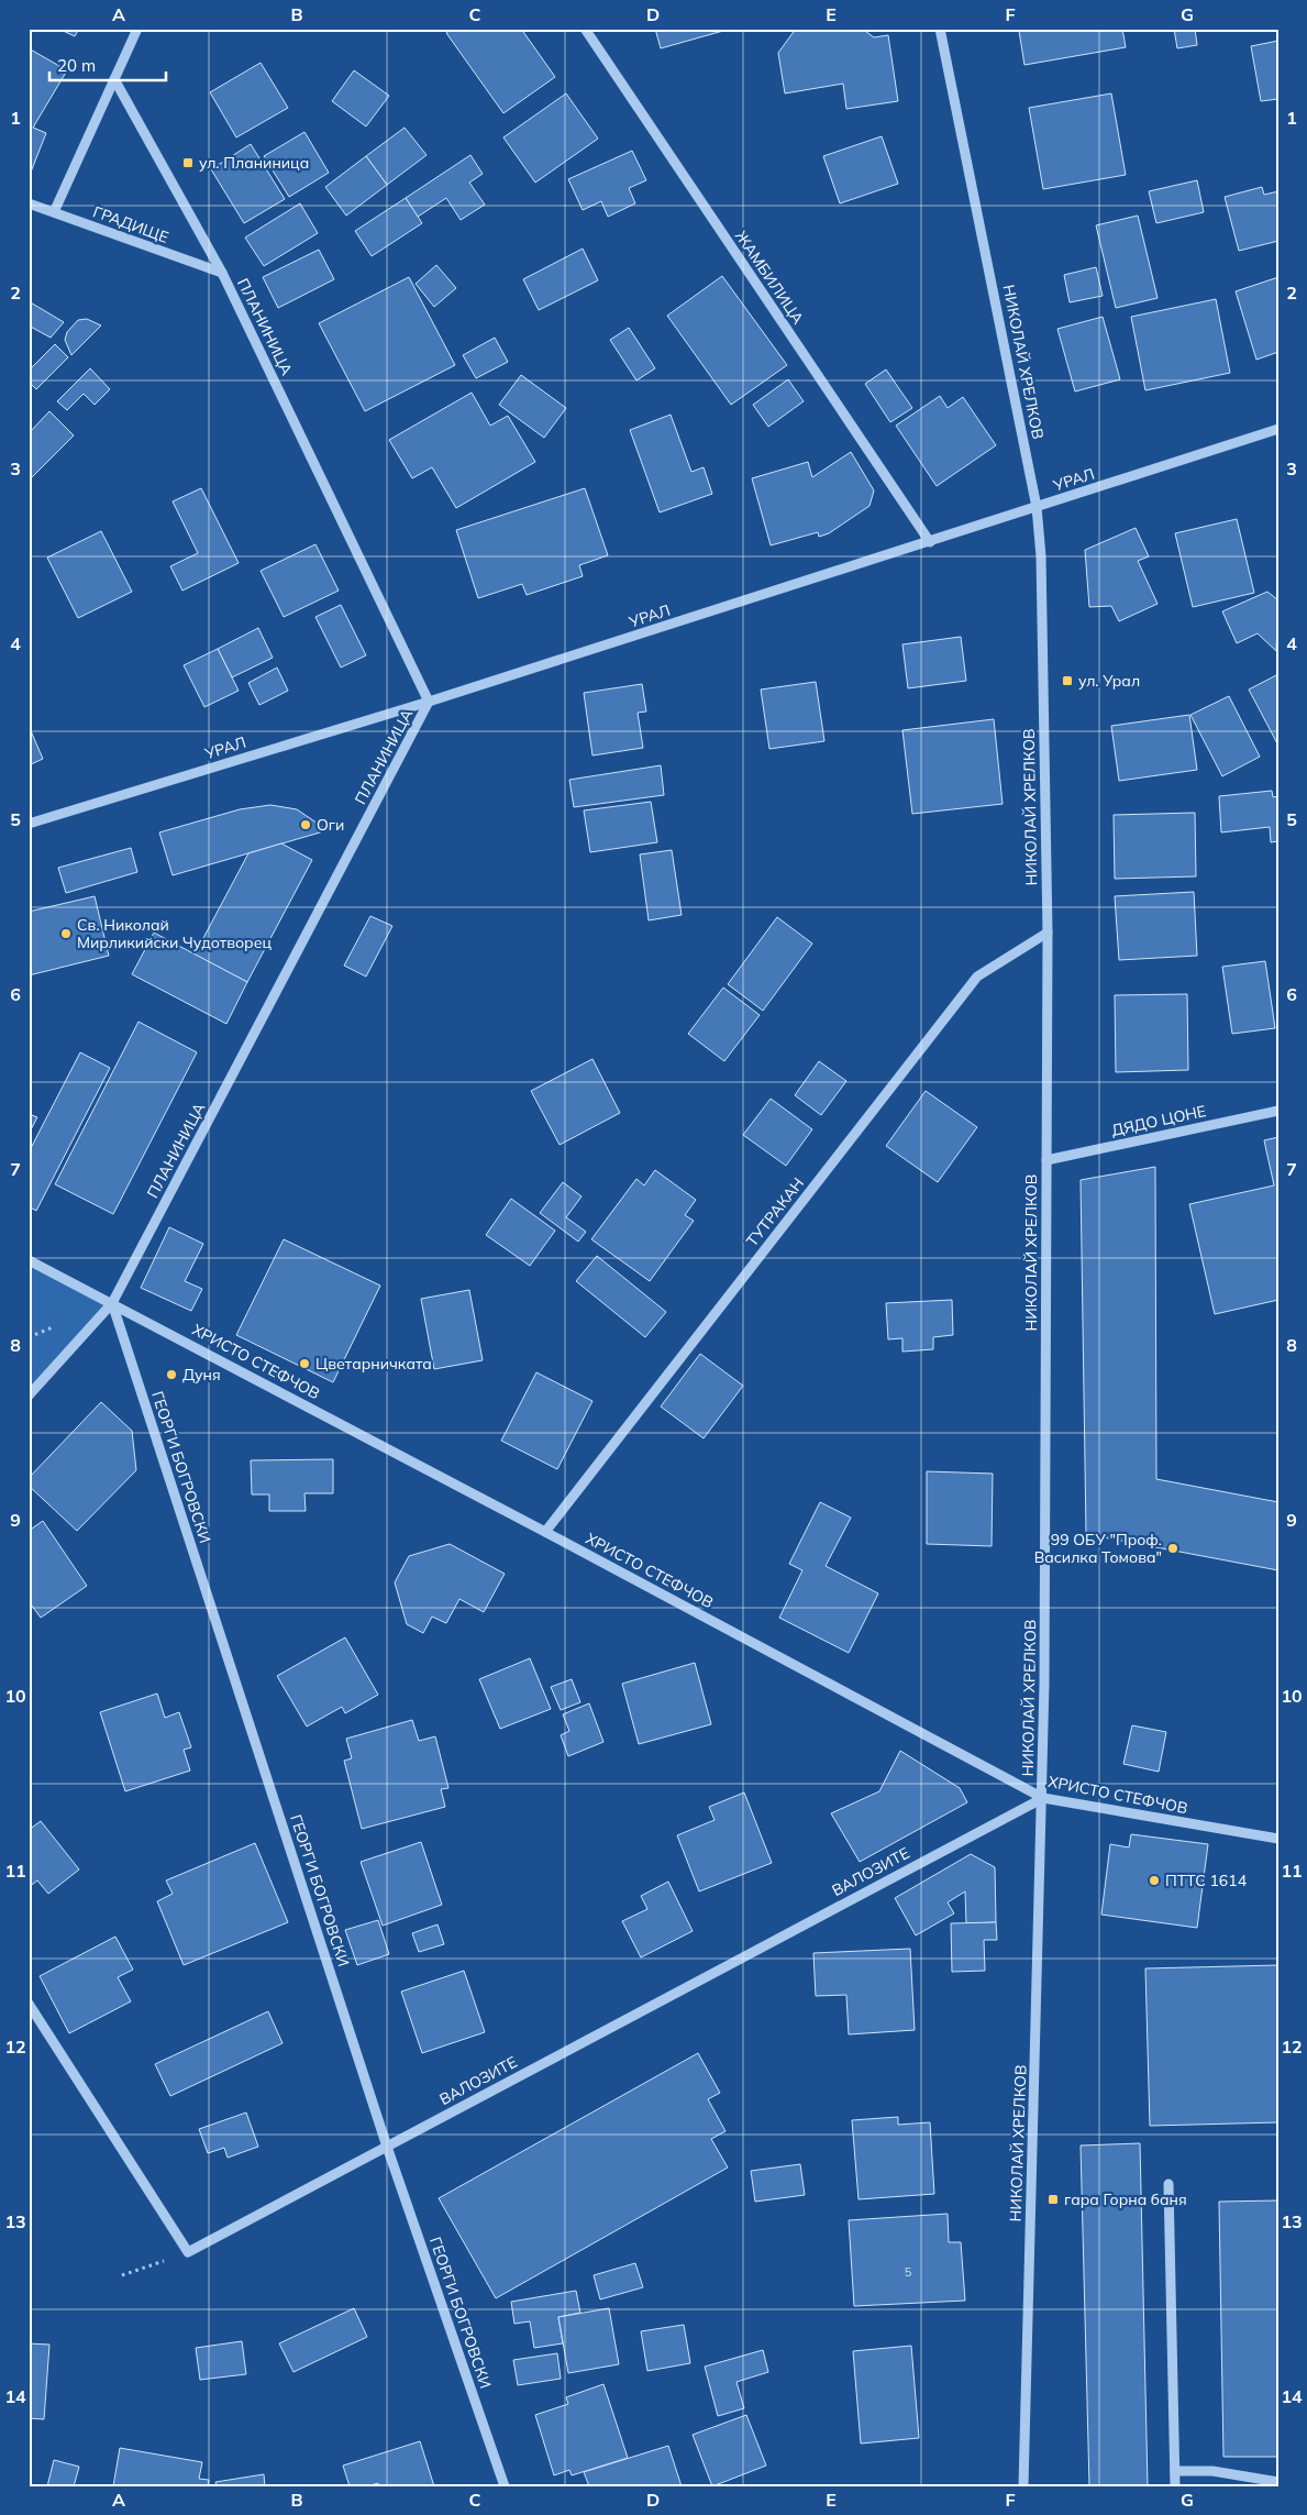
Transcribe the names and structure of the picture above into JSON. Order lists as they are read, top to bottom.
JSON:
{
  "streets": {
    "street": [
      "ГРАДИЩЕ",
      "ЖАМБИЛИЦА",
      "ПЛАНИНИЦА",
      "НИКОЛАЙ ХРЕЛКОВ",
      "УРАЛ",
      "ДЯДО ЦОНЕ",
      "ТУТРАКАН",
      "ХРИСТО СТЕФЧОВ",
      "ГЕОРГИ БОГРОВСКИ",
      "ВАЛОЗИТЕ"
    ]
  },
  "crossings": [
    ["ГРАДИЩЕ", "ПЛАНИНИЦА"],
    ["ЖАМБИЛИЦА", "УРАЛ"],
    ["ПЛАНИНИЦА", "УРАЛ"],
    ["ПЛАНИНИЦА", "ХРИСТО СТЕФЧОВ"],
    ["ПЛАНИНИЦА", "ГЕОРГИ БОГРОВСКИ"],
    ["НИКОЛАЙ ХРЕЛКОВ", "УРАЛ"],
    ["НИКОЛАЙ ХРЕЛКОВ", "ДЯДО ЦОНЕ"],
    ["НИКОЛАЙ ХРЕЛКОВ", "ТУТРАКАН"],
    ["НИКОЛАЙ ХРЕЛКОВ", "ХРИСТО СТЕФЧОВ"],
    ["НИКОЛАЙ ХРЕЛКОВ", "ВАЛОЗИТЕ"],
    ["ТУТРАКАН", "ХРИСТО СТЕФЧОВ"],
    ["ХРИСТО СТЕФЧОВ", "ГЕОРГИ БОГРОВСКИ"],
    ["ХРИСТО СТЕФЧОВ", "ВАЛОЗИТЕ"],
    ["ГЕОРГИ БОГРОВСКИ", "ВАЛОЗИТЕ"]
  ],
  "places": {
    "transit": ["ул. Планиница", "ул. Урал", "гара Горна баня"],
    "other": [
      "Оги",
      "Св. Николай Мирликийски Чудотворец",
      "Цветарничката",
      "Дуня",
      "99 ОБУ \"Проф. Василка Томова\"",
      "ПТТС 1614"
    ]
  },
  "house_numbers": ["5"],
  "scale_bar": "20 m",
  "grid": {
    "columns": [
      "A",
      "B",
      "C",
      "D",
      "E",
      "F",
      "G"
    ],
    "rows": [
      "1",
      "2",
      "3",
      "4",
      "5",
      "6",
      "7",
      "8",
      "9",
      "10",
      "11",
      "12",
      "13",
      "14"
    ]
  }
}
